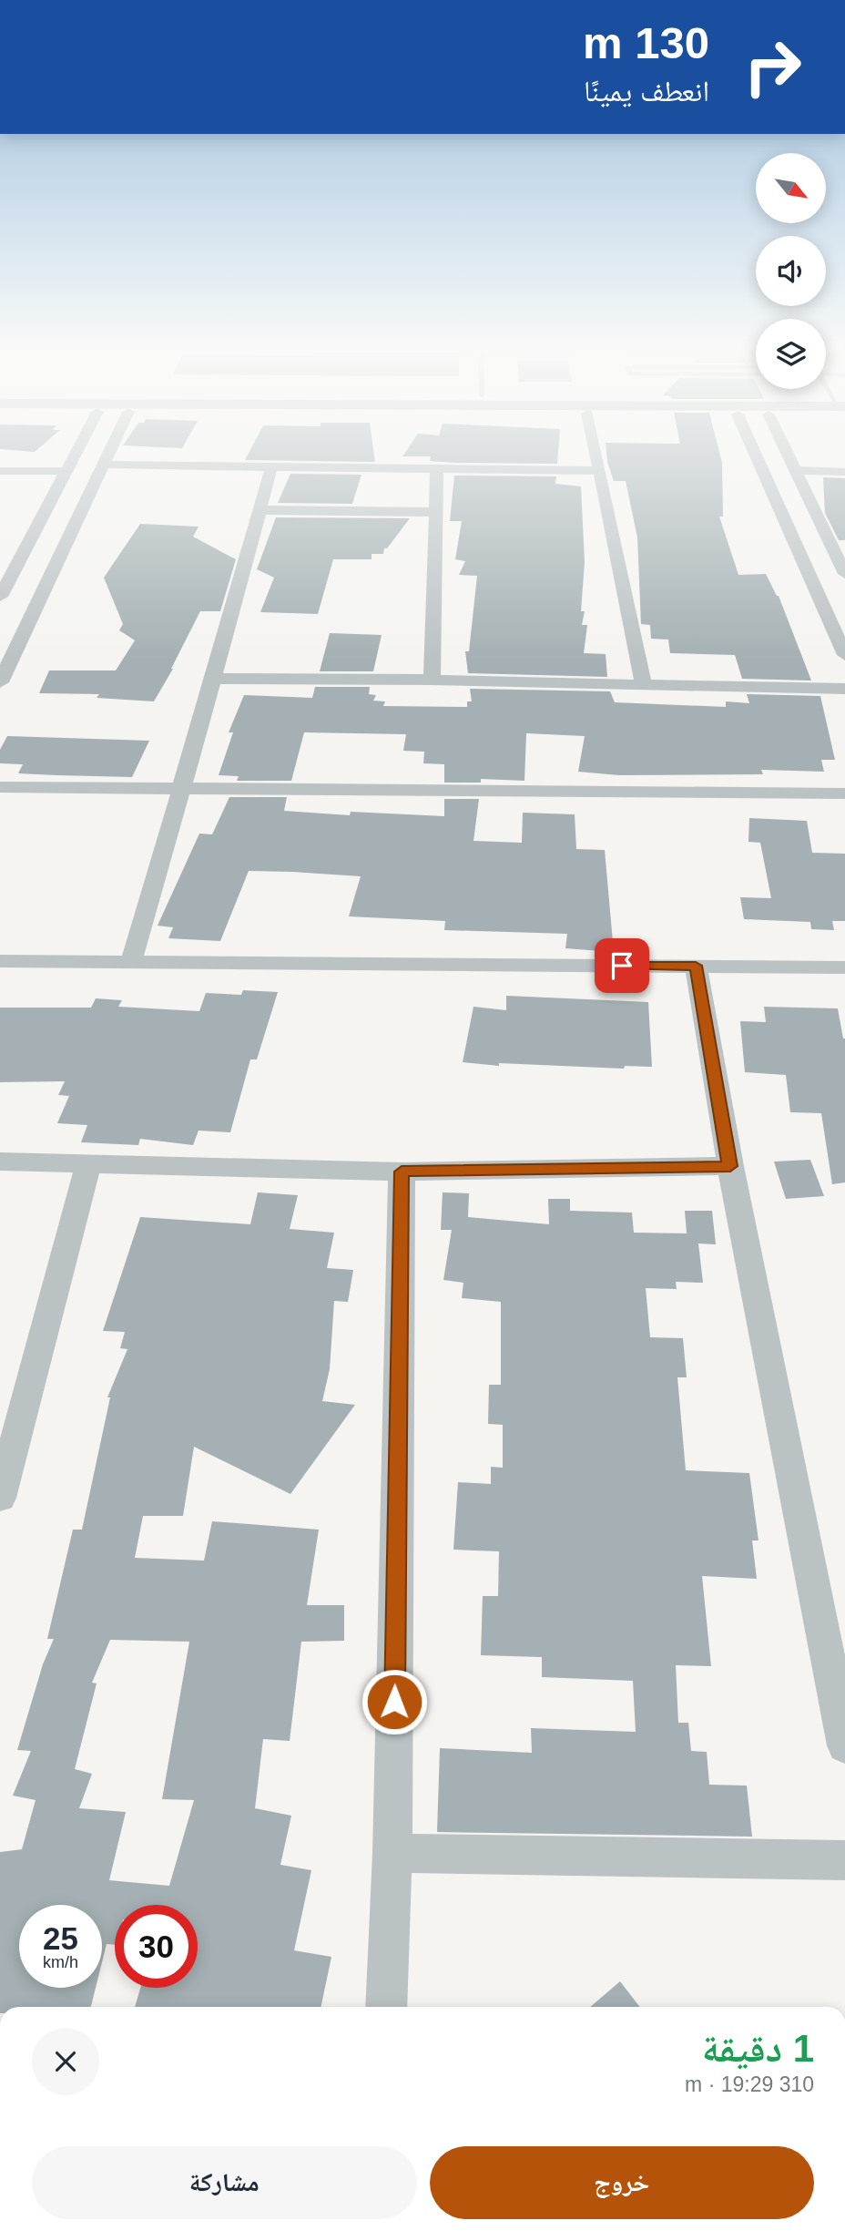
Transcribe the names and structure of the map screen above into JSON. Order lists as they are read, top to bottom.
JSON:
{
  "north": "bottom right",
  "page": {
    "turn": ["130 m", "انعطف يمينًا"],
    "speed": "25 km/h",
    "limit": "30",
    "heading": ["1 دقيقة", "310 m · 19:29"],
    "buttons": ["خروج", "مشاركة"]
  }
}
